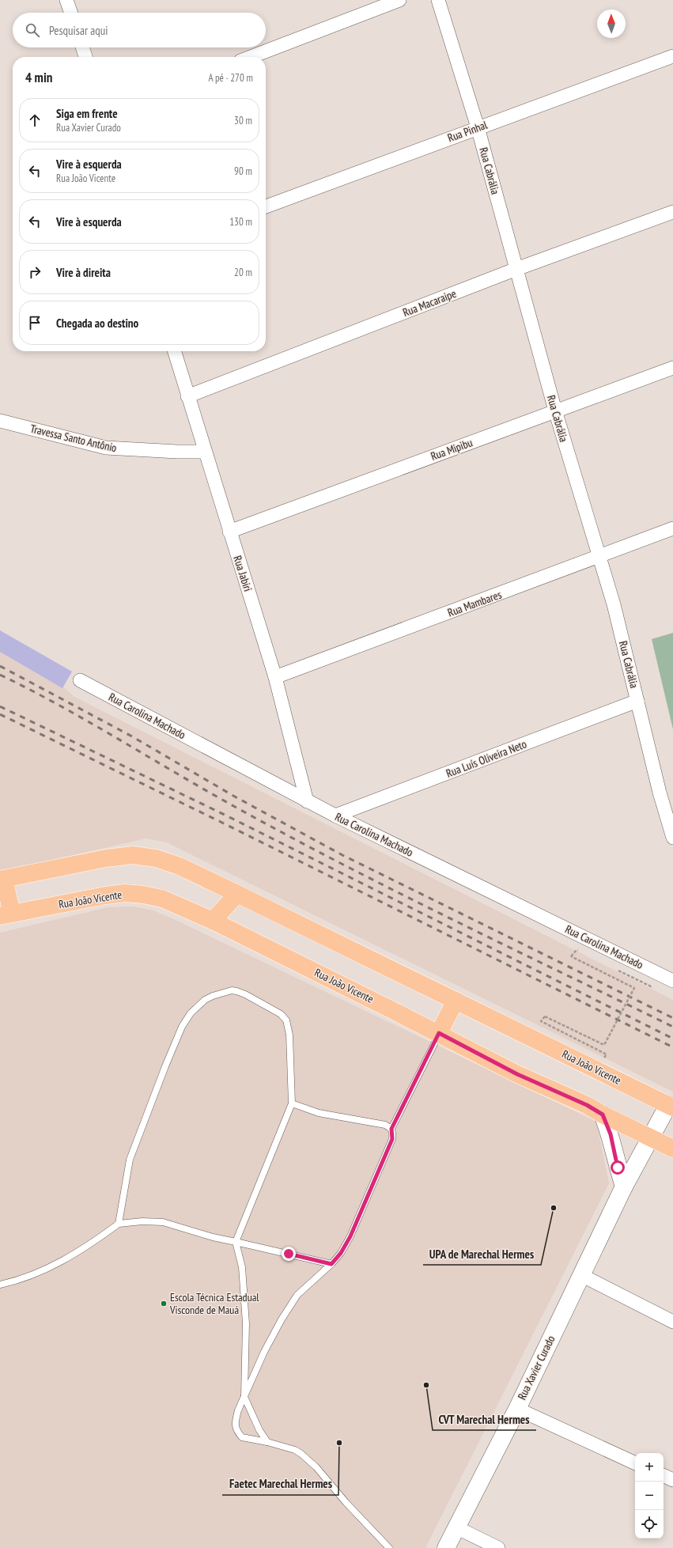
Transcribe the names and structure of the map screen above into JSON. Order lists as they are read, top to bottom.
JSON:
{
  "streets": {
    "main road": ["Rua João Vicente", "Rua Xavier Curado"],
    "street": [
      "Rua Pinhal",
      "Rua Cabrália",
      "Rua Macaraipe",
      "Travessa Santo Antônio",
      "Rua Mipibu",
      "Rua Jabiri",
      "Rua Mambares",
      "Rua Carolina Machado",
      "Rua Luís Oliveira Neto"
    ]
  },
  "crossings": [
    ["Rua Pinhal", "Rua Cabrália"],
    ["Rua Cabrália", "Rua Macaraipe"],
    ["Rua Cabrália", "Rua Mipibu"],
    ["Rua Cabrália", "Rua Mambares"],
    ["Rua Cabrália", "Rua Luís Oliveira Neto"],
    ["Rua Macaraipe", "Rua Jabiri"],
    ["Travessa Santo Antônio", "Rua Jabiri"],
    ["Rua Mipibu", "Rua Jabiri"],
    ["Rua Jabiri", "Rua Mambares"],
    ["Rua Jabiri", "Rua Carolina Machado"],
    ["Rua Carolina Machado", "Rua Luís Oliveira Neto"],
    ["Rua João Vicente", "Rua Xavier Curado"]
  ],
  "places": [
    "UPA de Marechal Hermes",
    "Escola Técnica Estadual Visconde de Mauá",
    "CVT Marechal Hermes",
    "Faetec Marechal Hermes"
  ],
  "north": "top",
  "page": {
    "search": "Pesquisar aqui",
    "heading": ["4 min", "A pé · 270 m"],
    "list": [
      ["Siga em frente", "Rua Xavier Curado", "30 m"],
      ["Vire à esquerda", "Rua João Vicente", "90 m"],
      ["Vire à esquerda", "130 m"],
      ["Vire à direita", "20 m"],
      "Chegada ao destino"
    ],
    "map_buttons": ["+", "−"]
  }
}
